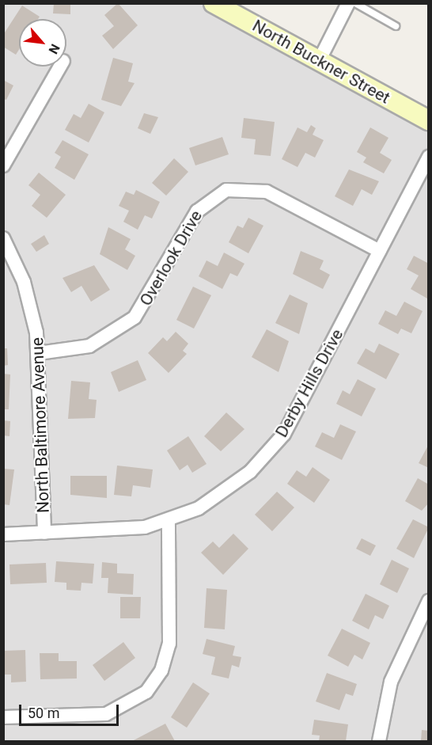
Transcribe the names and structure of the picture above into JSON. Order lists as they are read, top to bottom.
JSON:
{
  "streets": {
    "main road": ["North Buckner Street"],
    "street": ["Overlook Drive", "Derby Hills Drive", "North Baltimore Avenue"]
  },
  "crossings": [
    ["Overlook Drive", "Derby Hills Drive"],
    ["Overlook Drive", "North Baltimore Avenue"],
    ["Derby Hills Drive", "North Baltimore Avenue"]
  ],
  "scale_bar": "50 m",
  "north": "bottom right"
}
